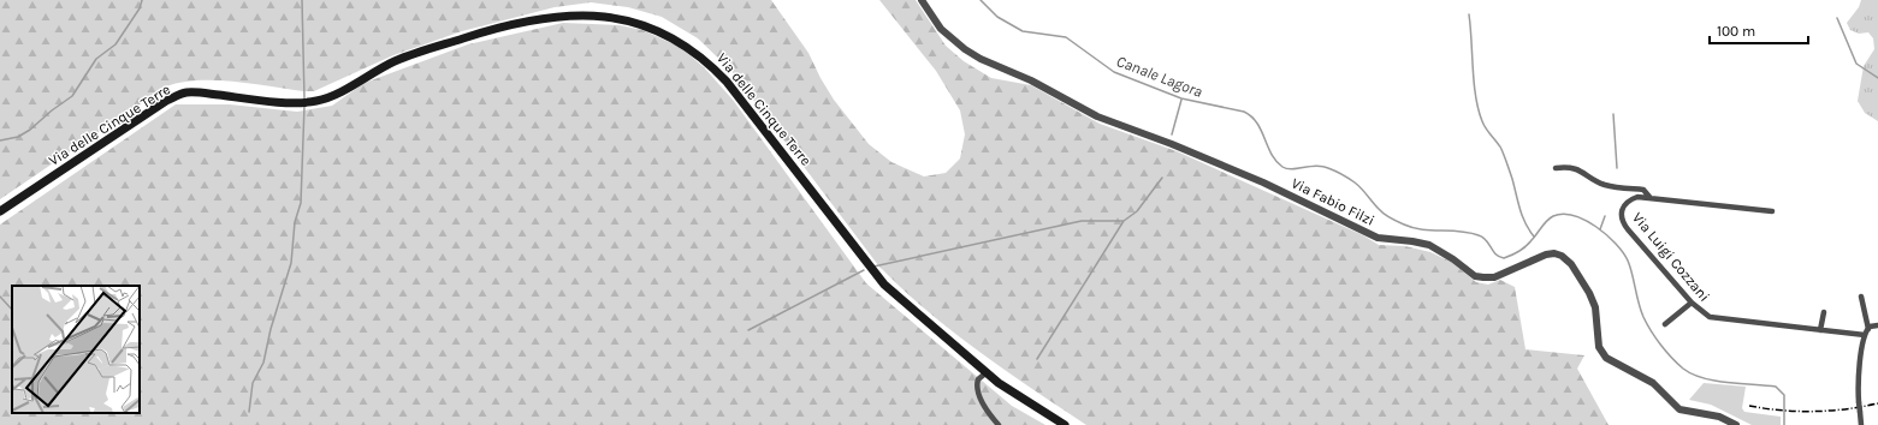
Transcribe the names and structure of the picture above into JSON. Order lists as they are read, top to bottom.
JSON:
{
  "streets": {
    "main road": ["Via delle Cinque Terre"],
    "street": ["Via Fabio Filzi", "Via Luigi Cozzani"]
  },
  "water": ["Canale Lagora"],
  "scale_bar": "100 m"
}
